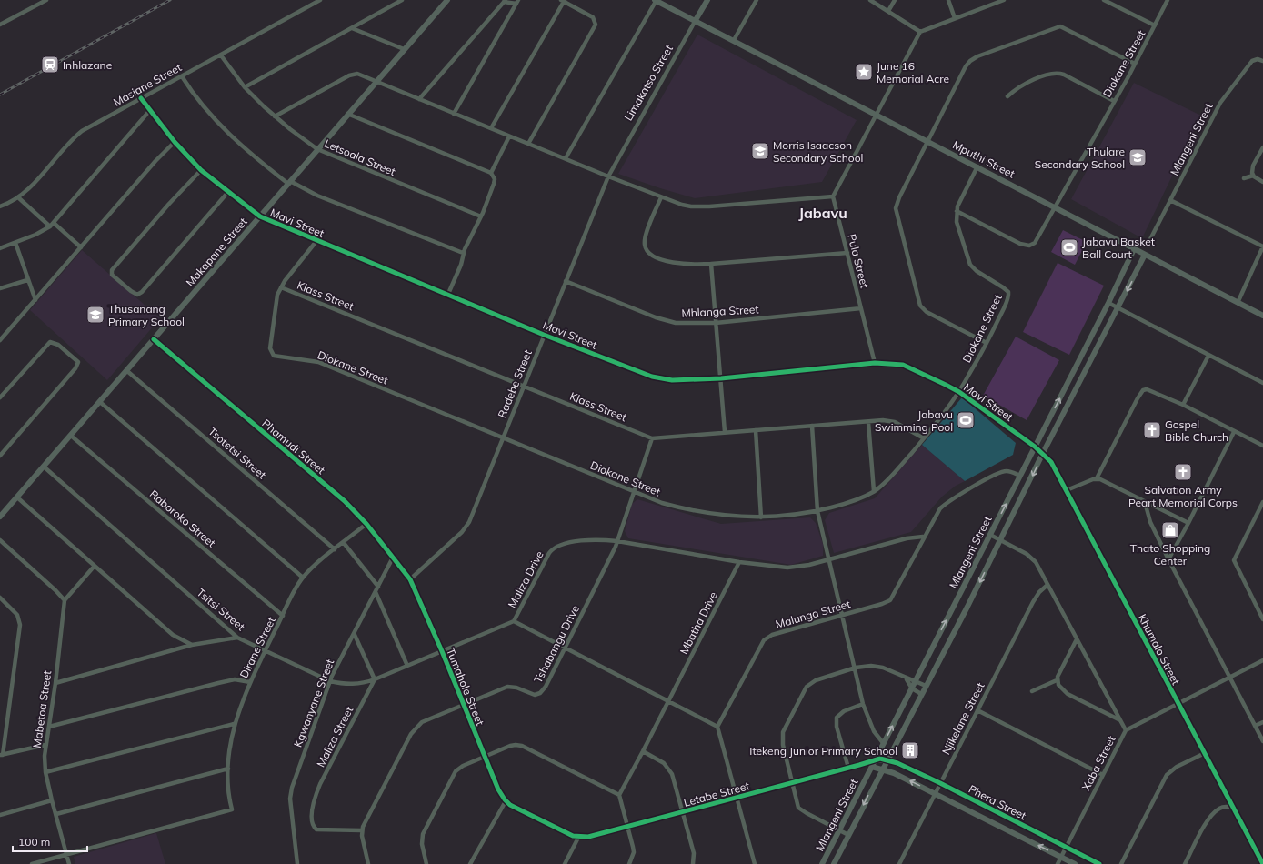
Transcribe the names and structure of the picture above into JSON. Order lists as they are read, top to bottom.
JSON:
{
  "streets": {
    "street": [
      "Diokane Street",
      "Limakatso Street",
      "Masiane Street",
      "Mlangeni Street",
      "Letsoala Street",
      "Mputhi Street",
      "Mavi Street",
      "Makapane Street",
      "Pula Street",
      "Klass Street",
      "Mhlanga Street",
      "Radebe Street",
      "Phamudi Street",
      "Tsotetsi Street",
      "Raboroko Street",
      "Maliza Drive",
      "Tsitsi Street",
      "Malunga Street",
      "Mbatha Drive",
      "Tshabangu Drive",
      "Dirane Street",
      "Khumalo Street",
      "Tumahole Street",
      "Kgwanyane Street",
      "Mabetoa Street",
      "Njikelane Street",
      "Maliza Street",
      "Xaba Street",
      "Letabe Street",
      "Phera Street"
    ]
  },
  "crossings": [
    ["Diokane Street", "Mputhi Street"],
    ["Diokane Street", "Mavi Street"],
    ["Diokane Street", "Klass Street"],
    ["Diokane Street", "Radebe Street"],
    ["Diokane Street", "Tshabangu Drive"],
    ["Limakatso Street", "Mputhi Street"],
    ["Limakatso Street", "Radebe Street"],
    ["Masiane Street", "Letsoala Street"],
    ["Masiane Street", "Mavi Street"],
    ["Mlangeni Street", "Mputhi Street"],
    ["Mlangeni Street", "Mavi Street"],
    ["Mlangeni Street", "Malunga Street"],
    ["Mlangeni Street", "Khumalo Street"],
    ["Mlangeni Street", "Letabe Street"],
    ["Mlangeni Street", "Phera Street"],
    ["Letsoala Street", "Makapane Street"],
    ["Mavi Street", "Makapane Street"],
    ["Mavi Street", "Pula Street"],
    ["Mavi Street", "Radebe Street"],
    ["Mavi Street", "Khumalo Street"],
    ["Makapane Street", "Phamudi Street"],
    ["Makapane Street", "Tsotetsi Street"],
    ["Makapane Street", "Raboroko Street"],
    ["Makapane Street", "Tsitsi Street"],
    ["Pula Street", "Mhlanga Street"],
    ["Klass Street", "Radebe Street"],
    ["Klass Street", "Tshabangu Drive"],
    ["Mhlanga Street", "Radebe Street"],
    ["Radebe Street", "Phamudi Street"],
    ["Radebe Street", "Tumahole Street"],
    ["Phamudi Street", "Dirane Street"],
    ["Phamudi Street", "Tumahole Street"],
    ["Phamudi Street", "Kgwanyane Street"],
    ["Tsotetsi Street", "Dirane Street"],
    ["Raboroko Street", "Dirane Street"],
    ["Maliza Drive", "Mbatha Drive"],
    ["Maliza Drive", "Tshabangu Drive"],
    ["Maliza Drive", "Tumahole Street"],
    ["Tsitsi Street", "Dirane Street"],
    ["Tsitsi Street", "Kgwanyane Street"],
    ["Tsitsi Street", "Maliza Street"],
    ["Tshabangu Drive", "Tumahole Street"],
    ["Tshabangu Drive", "Maliza Street"],
    ["Dirane Street", "Mabetoa Street"],
    ["Khumalo Street", "Xaba Street"],
    ["Njikelane Street", "Phera Street"],
    ["Xaba Street", "Phera Street"],
    ["Letabe Street", "Phera Street"]
  ],
  "districts": ["Jabavu"],
  "places": {
    "station": ["Inhlazane"],
    "place": ["June 16 Memorial Acre"],
    "school or university": ["Morris Isaacson Secondary School", "Thulare Secondary School", "Thusanang Primary School"],
    "sports": ["Jabavu Basket Ball Court", "Jabavu Swimming Pool"],
    "church": ["Gospel Bible Church", "Salvation Army Peart Memorial Corps"],
    "shop": ["Thato Shopping Center"],
    "building": ["Itekeng Junior Primary School"]
  },
  "scale_bar": "100 m"
}
